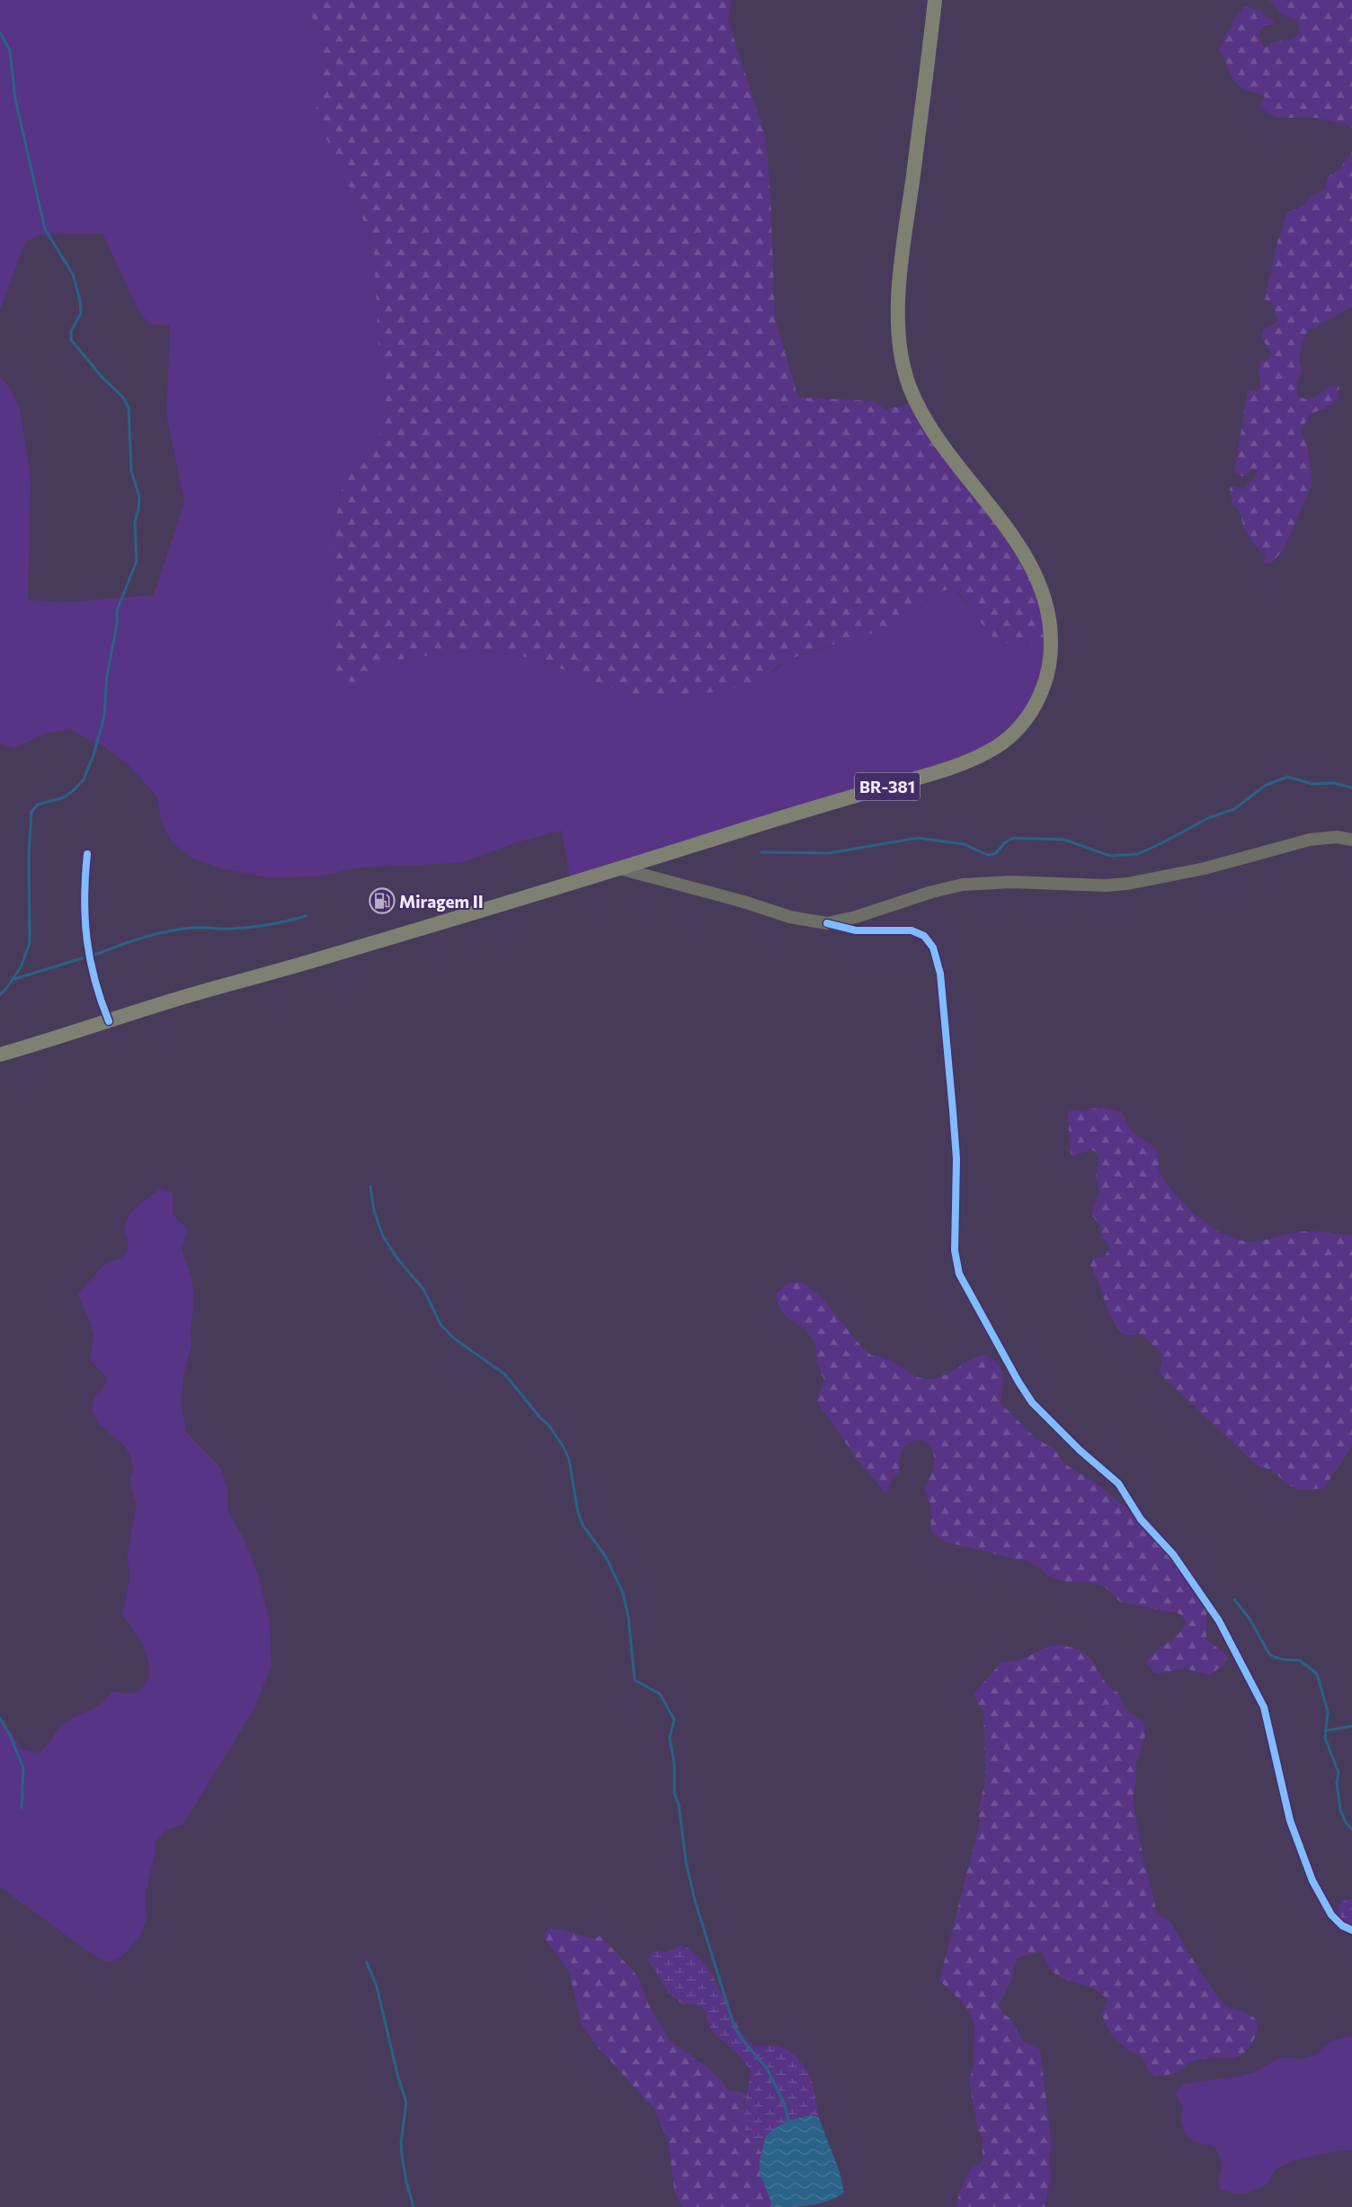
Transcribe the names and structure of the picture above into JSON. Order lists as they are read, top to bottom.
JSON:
{
  "streets": {
    "main road": ["BR-381"]
  },
  "places": {
    "fuel station": ["Miragem II"]
  }
}
